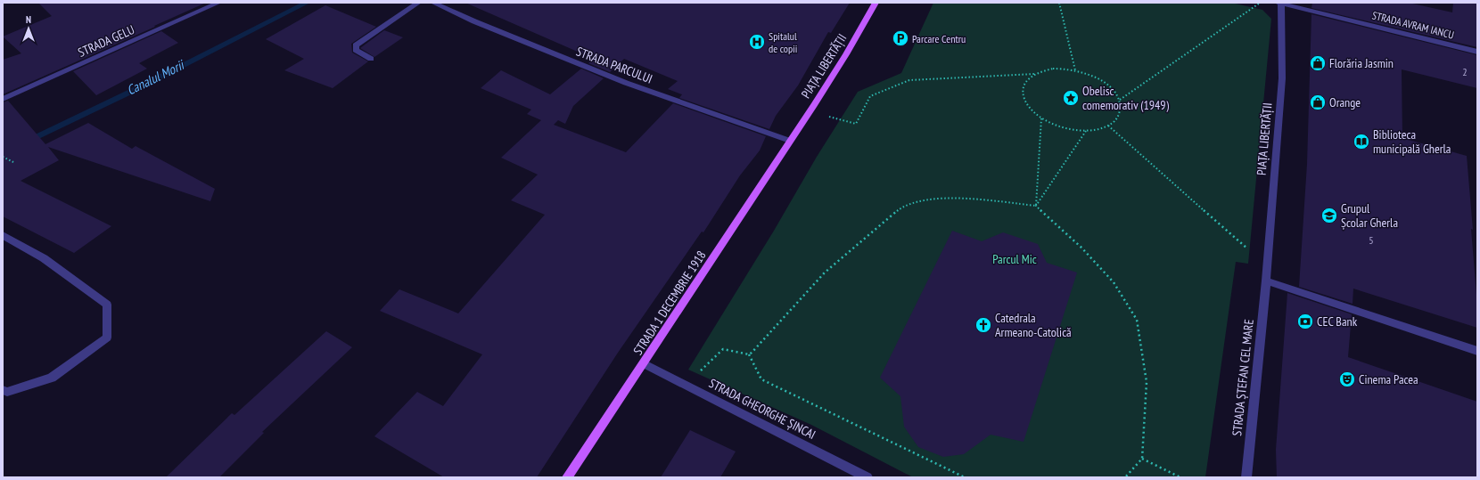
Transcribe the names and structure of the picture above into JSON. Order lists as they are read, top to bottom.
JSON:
{
  "streets": {
    "main road": ["PIAȚA LIBERTĂȚII", "STRADA 1 DECEMBRIE 1918"],
    "street": [
      "STRADA AVRAM IANCU",
      "STRADA GELU",
      "STRADA PARCULUI",
      "STRADA ȘTEFAN CEL MARE",
      "STRADA GHEORGHE ȘINCAI"
    ]
  },
  "crossings": [
    ["STRADA AVRAM IANCU", "PIAȚA LIBERTĂȚII"],
    ["STRADA PARCULUI", "PIAȚA LIBERTĂȚII"],
    ["STRADA PARCULUI", "STRADA 1 DECEMBRIE 1918"],
    ["PIAȚA LIBERTĂȚII", "STRADA 1 DECEMBRIE 1918"],
    ["PIAȚA LIBERTĂȚII", "STRADA ȘTEFAN CEL MARE"],
    ["STRADA 1 DECEMBRIE 1918", "STRADA GHEORGHE ȘINCAI"]
  ],
  "water": ["Canalul Morii"],
  "parks": ["Parcul Mic"],
  "places": {
    "parking": ["Parcare Centru"],
    "hospital": ["Spitalul de copii"],
    "shop": ["Florăria Jasmin", "Orange"],
    "place": ["Obelisc comemorativ (1949)"],
    "library": ["Biblioteca municipală Gherla"],
    "school or university": ["Grupul Școlar Gherla"],
    "bank": ["CEC Bank"],
    "church": ["Catedrala Armeano-Catolică"],
    "theatre": ["Cinema Pacea"]
  },
  "house_numbers": ["2", "5"],
  "north": "top"
}
